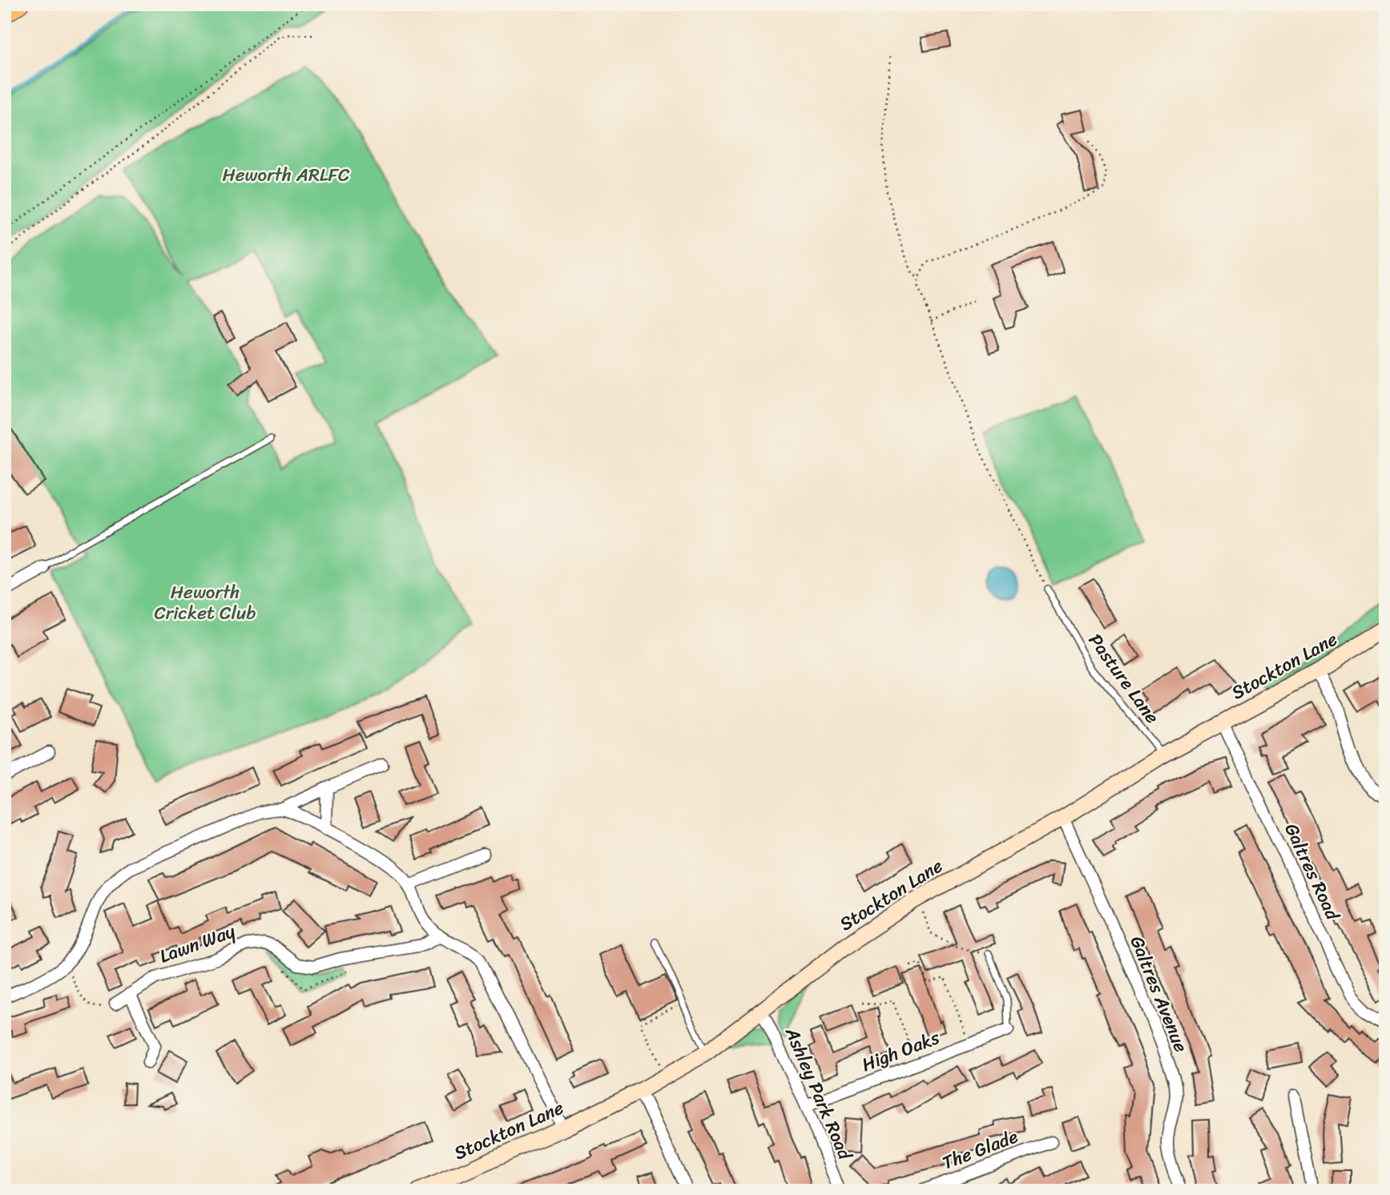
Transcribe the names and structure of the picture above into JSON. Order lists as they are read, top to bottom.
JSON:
{
  "streets": {
    "street": [
      "Stockton Lane",
      "Galtres Road",
      "Lawn Way",
      "Galtres Avenue",
      "High Oaks",
      "Ashley Park Road",
      "The Glade"
    ],
    "lane": ["Pasture Lane"]
  },
  "crossings": [
    ["Stockton Lane", "Pasture Lane"],
    ["Stockton Lane", "Galtres Road"],
    ["Stockton Lane", "Galtres Avenue"],
    ["Stockton Lane", "Ashley Park Road"],
    ["High Oaks", "Ashley Park Road"]
  ],
  "parks": ["Heworth ARLFC", "Heworth Cricket Club"]
}
